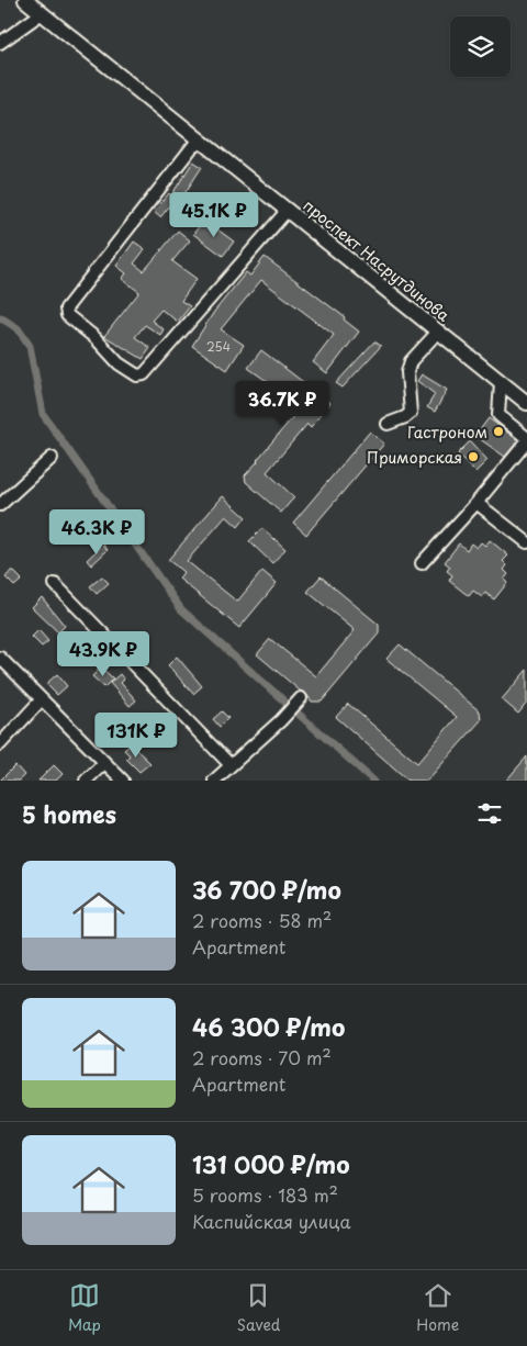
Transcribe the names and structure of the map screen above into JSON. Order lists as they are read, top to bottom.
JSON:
{
  "streets": {
    "main road": ["проспект Насрутдинова"]
  },
  "places": ["Гастроном", "Приморская"],
  "house_numbers": ["254"],
  "page": {
    "price": [
      "45.1K ₽",
      "36.7K ₽",
      "46.3K ₽",
      "43.9K ₽",
      "131K ₽"
    ],
    "heading": "5 homes",
    "list": [
      {
        "name": "36 700 ₽/mo",
        "note": "2 rooms · 58 m² · Apartment"
      },
      {
        "name": "46 300 ₽/mo",
        "note": "2 rooms · 70 m² · Apartment"
      },
      {
        "name": "131 000 ₽/mo",
        "note": "5 rooms · 183 m² · Каспийская улица"
      }
    ],
    "tabs": ["Map", "Saved", "Home"]
  }
}
